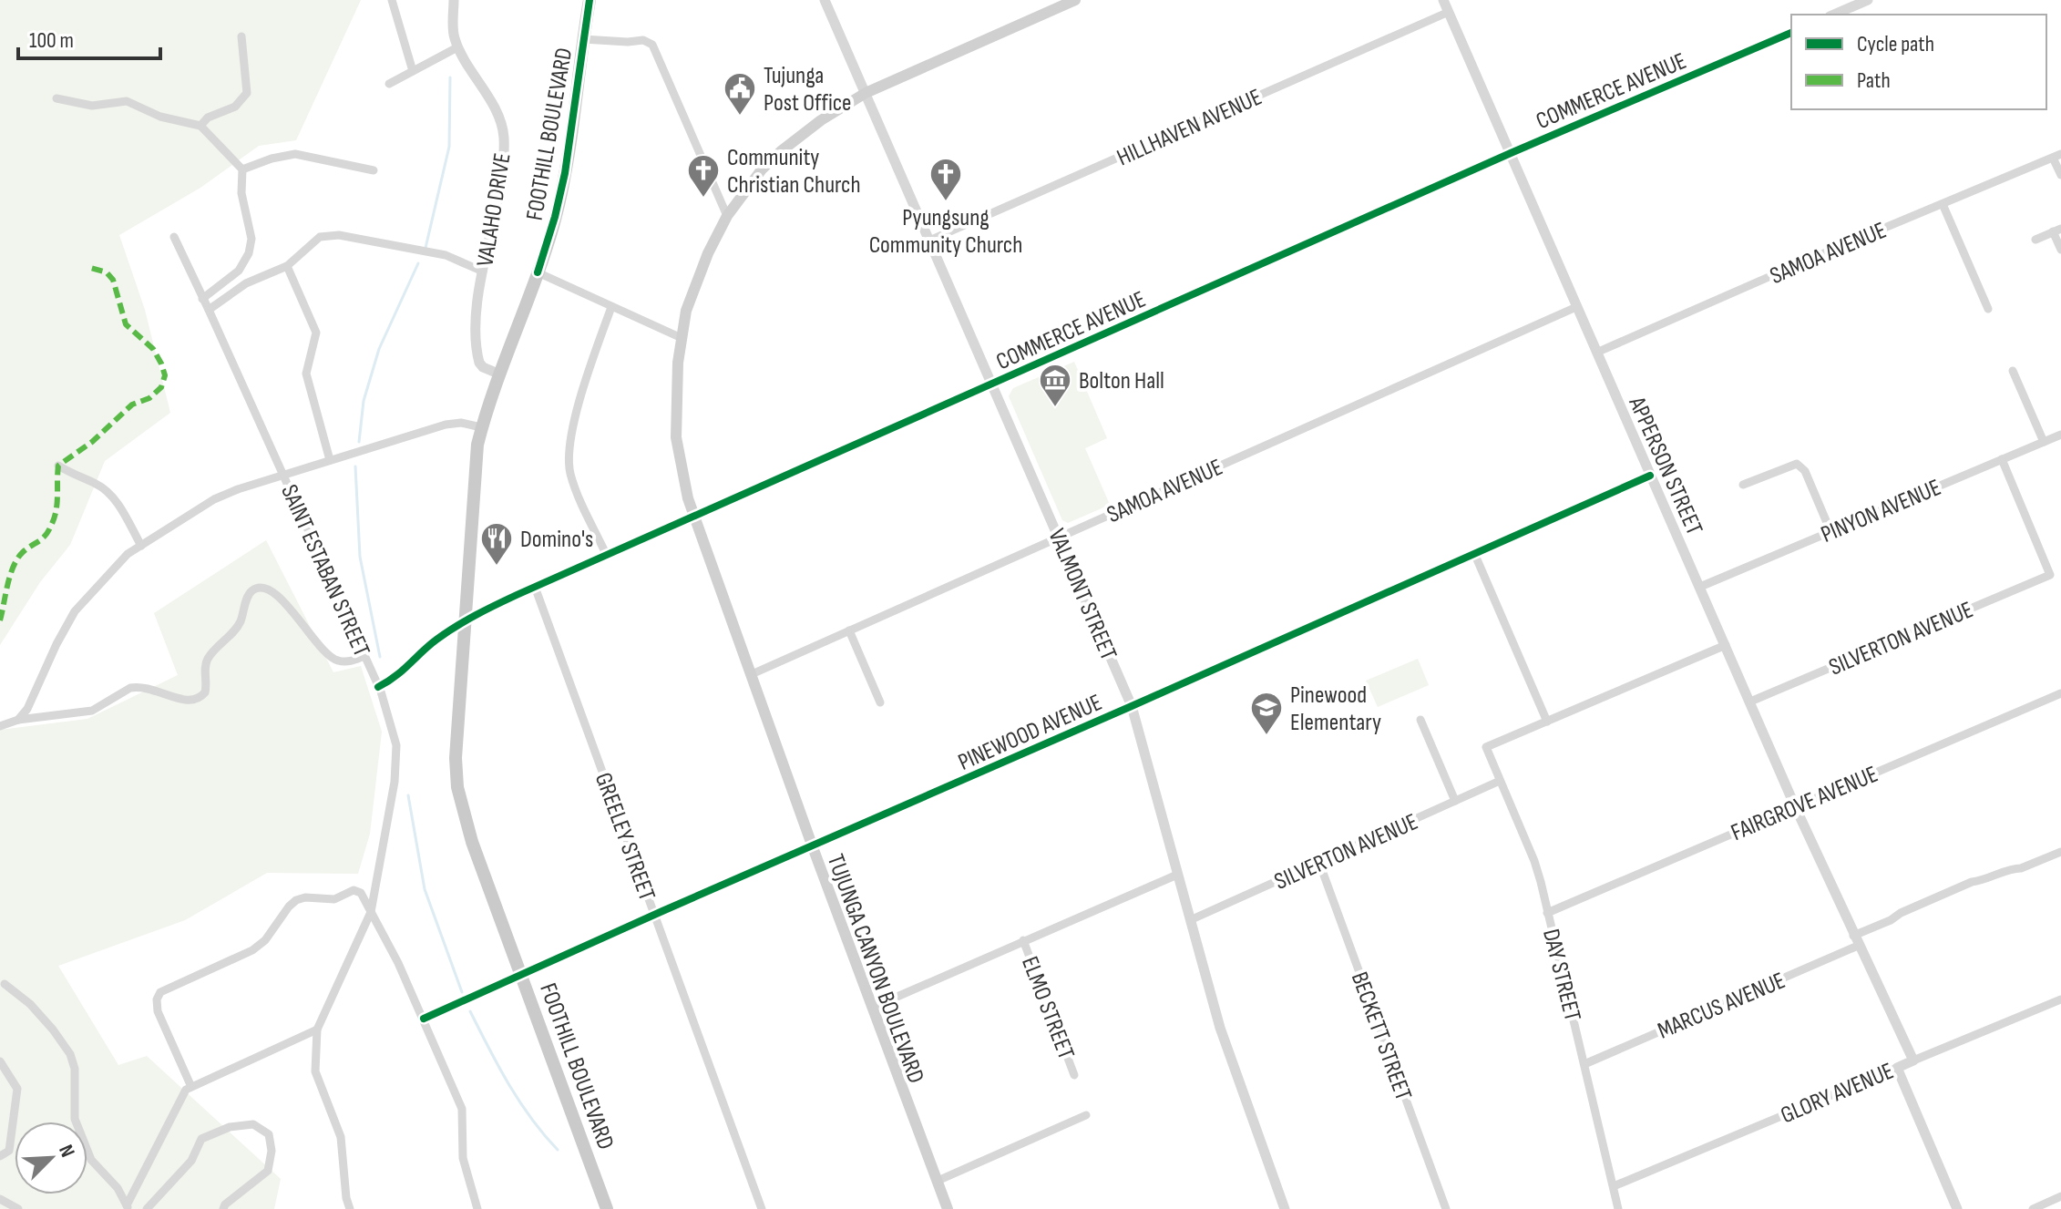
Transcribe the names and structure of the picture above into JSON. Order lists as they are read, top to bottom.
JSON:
{
  "streets": {
    "main road": ["FOOTHILL BOULEVARD", "TUJUNGA CANYON BOULEVARD"],
    "street": [
      "COMMERCE AVENUE",
      "HILLHAVEN AVENUE",
      "VALAHO DRIVE",
      "SAMOA AVENUE",
      "APPERSON STREET",
      "PINYON AVENUE",
      "SAINT ESTABAN STREET",
      "VALMONT STREET",
      "SILVERTON AVENUE",
      "PINEWOOD AVENUE",
      "FAIRGROVE AVENUE",
      "GREELEY STREET",
      "DAY STREET",
      "MARCUS AVENUE",
      "ELMO STREET",
      "BECKETT STREET",
      "GLORY AVENUE"
    ]
  },
  "crossings": [
    ["COMMERCE AVENUE", "FOOTHILL BOULEVARD"],
    ["COMMERCE AVENUE", "APPERSON STREET"],
    ["COMMERCE AVENUE", "SAINT ESTABAN STREET"],
    ["COMMERCE AVENUE", "VALMONT STREET"],
    ["COMMERCE AVENUE", "GREELEY STREET"],
    ["COMMERCE AVENUE", "TUJUNGA CANYON BOULEVARD"],
    ["HILLHAVEN AVENUE", "APPERSON STREET"],
    ["HILLHAVEN AVENUE", "VALMONT STREET"],
    ["FOOTHILL BOULEVARD", "VALAHO DRIVE"],
    ["FOOTHILL BOULEVARD", "PINEWOOD AVENUE"],
    ["SAMOA AVENUE", "APPERSON STREET"],
    ["SAMOA AVENUE", "VALMONT STREET"],
    ["SAMOA AVENUE", "TUJUNGA CANYON BOULEVARD"],
    ["APPERSON STREET", "PINYON AVENUE"],
    ["APPERSON STREET", "SILVERTON AVENUE"],
    ["APPERSON STREET", "PINEWOOD AVENUE"],
    ["APPERSON STREET", "FAIRGROVE AVENUE"],
    ["APPERSON STREET", "MARCUS AVENUE"],
    ["APPERSON STREET", "GLORY AVENUE"],
    ["PINYON AVENUE", "SILVERTON AVENUE"],
    ["VALMONT STREET", "SILVERTON AVENUE"],
    ["VALMONT STREET", "PINEWOOD AVENUE"],
    ["VALMONT STREET", "TUJUNGA CANYON BOULEVARD"],
    ["SILVERTON AVENUE", "DAY STREET"],
    ["SILVERTON AVENUE", "BECKETT STREET"],
    ["PINEWOOD AVENUE", "GREELEY STREET"],
    ["PINEWOOD AVENUE", "TUJUNGA CANYON BOULEVARD"],
    ["FAIRGROVE AVENUE", "DAY STREET"],
    ["DAY STREET", "MARCUS AVENUE"],
    ["DAY STREET", "GLORY AVENUE"]
  ],
  "places": {
    "public building": ["Tujunga Post Office"],
    "church": ["Community Christian Church", "Pyungsung Community Church"],
    "museum": ["Bolton Hall"],
    "restaurant": ["Domino's"],
    "school or university": ["Pinewood Elementary"]
  },
  "legend": ["Cycle path", "Path"],
  "scale_bar": "100 m",
  "north": "top right"
}
